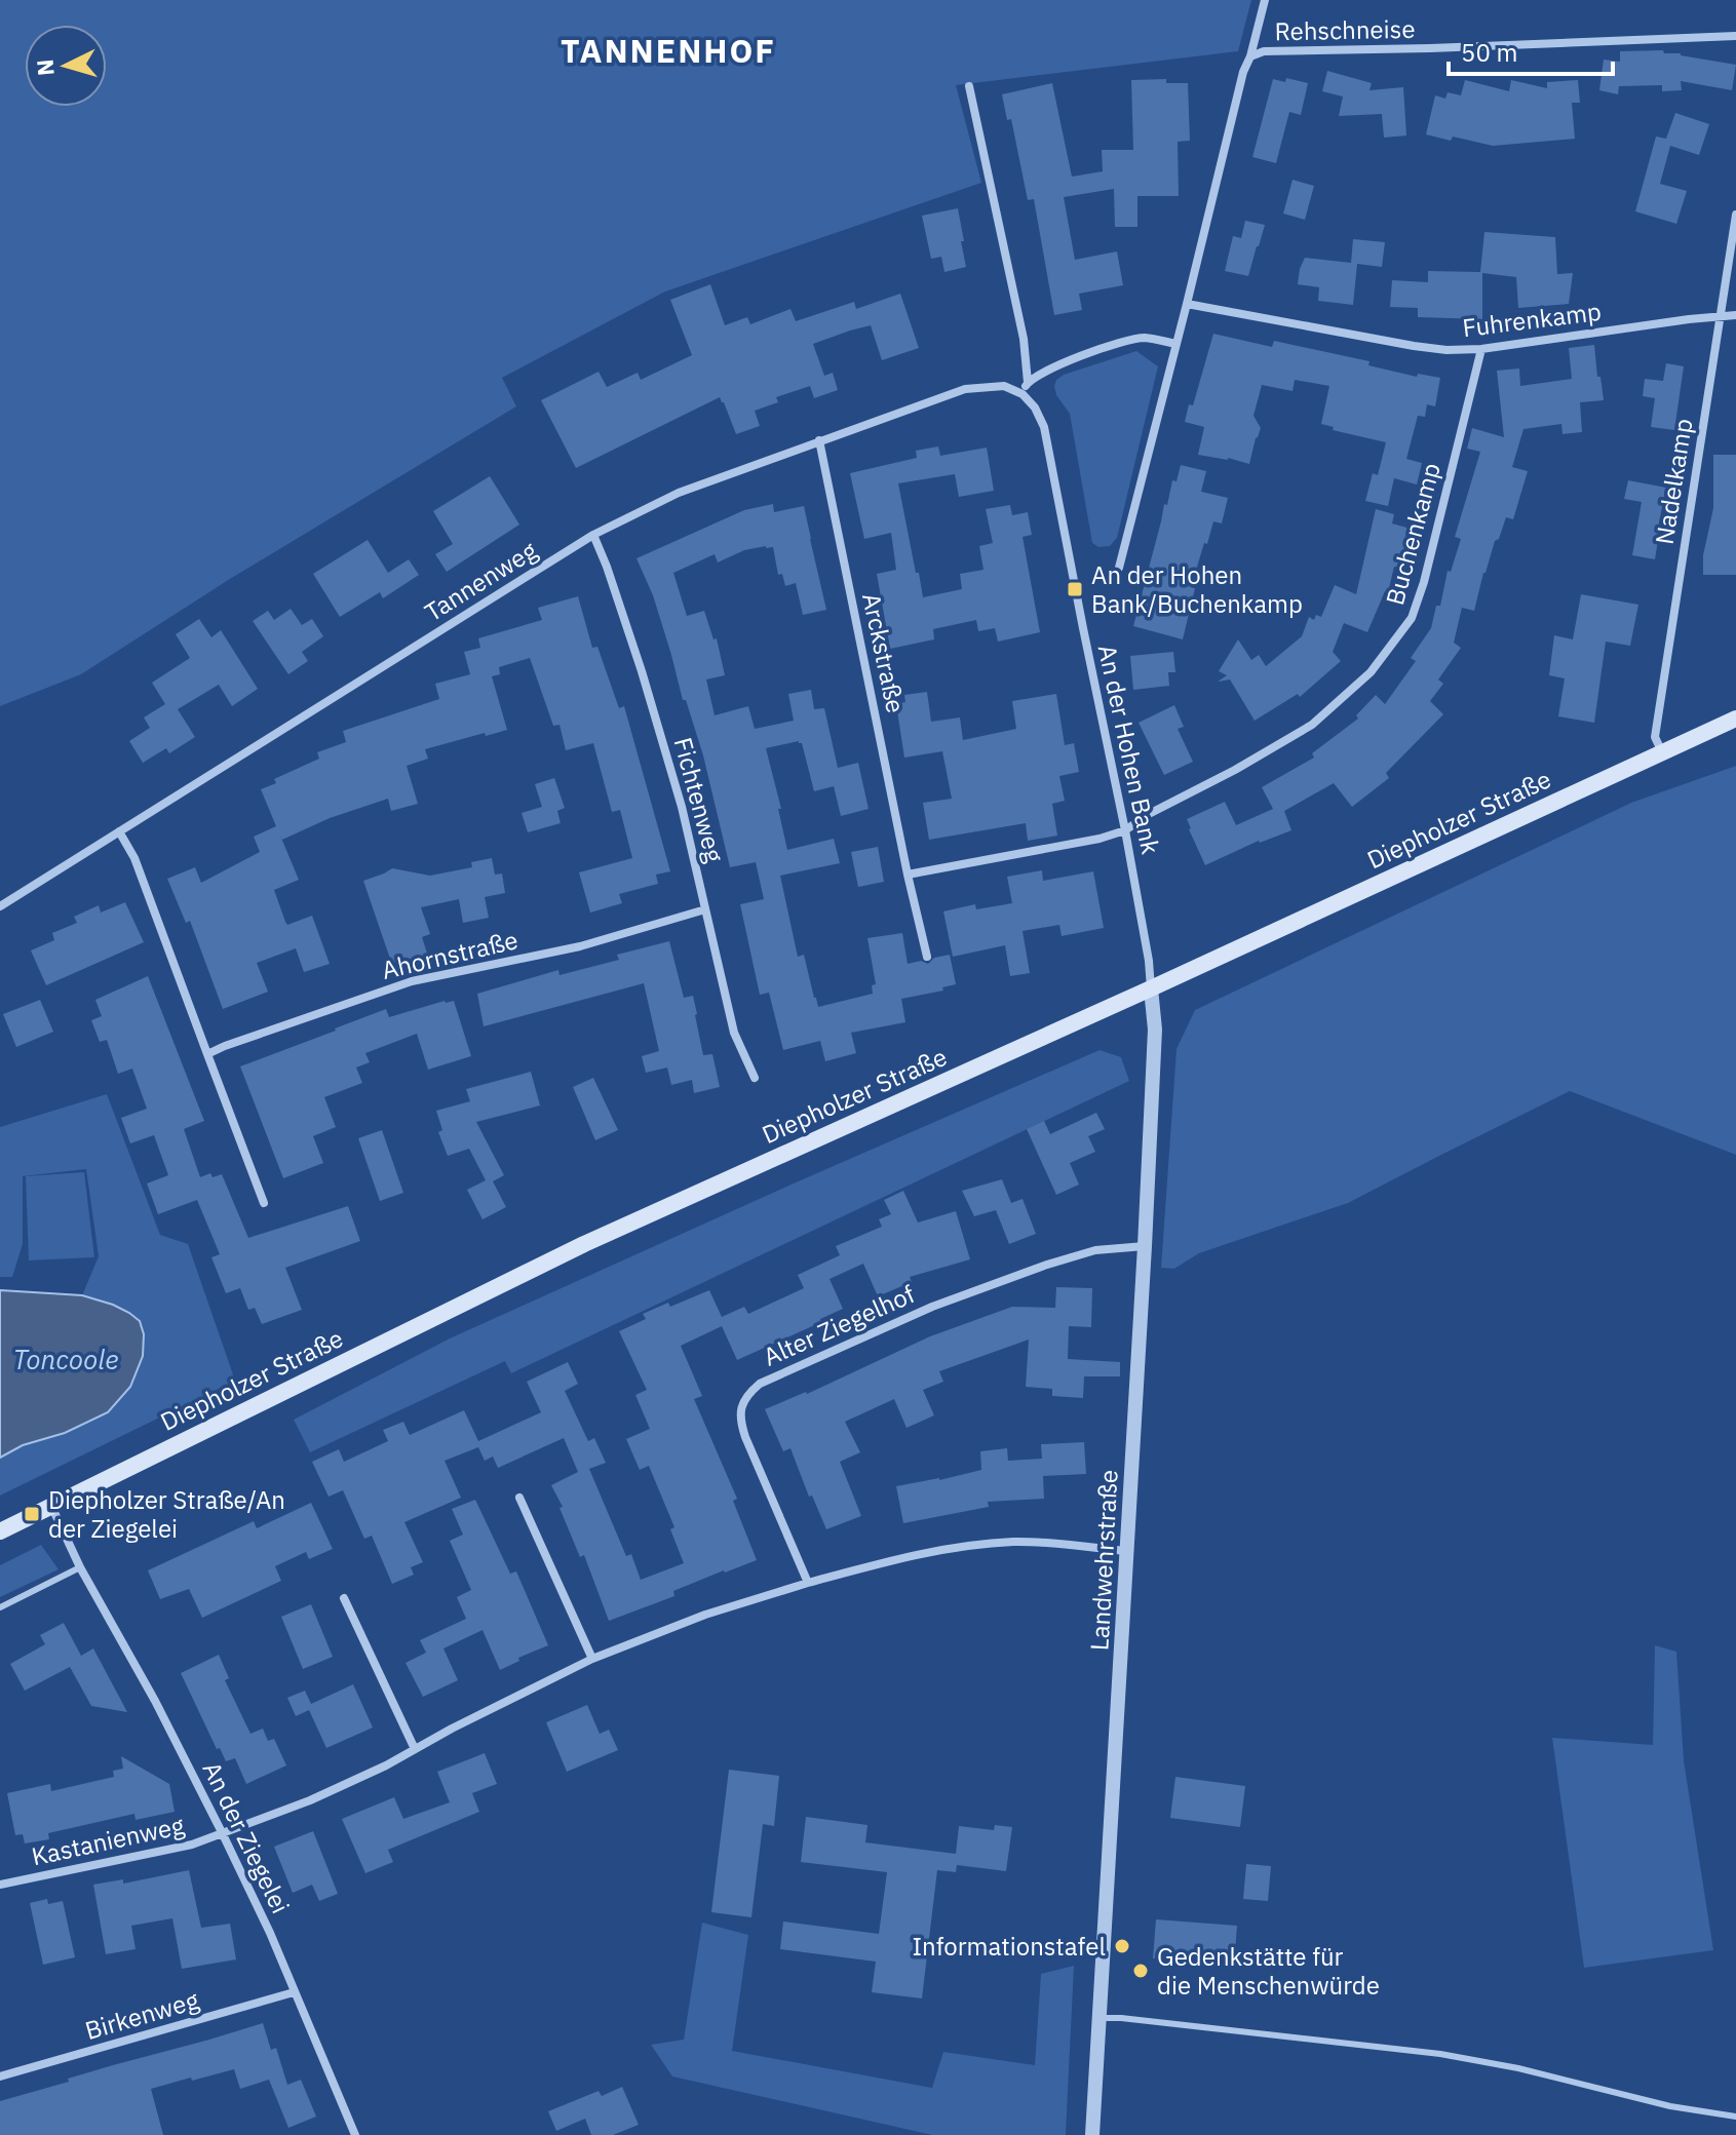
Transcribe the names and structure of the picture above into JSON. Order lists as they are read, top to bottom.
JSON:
{
  "streets": {
    "main road": ["Diepholzer Straße"],
    "street": [
      "Rehschneise",
      "Fuhrenkamp",
      "Nadelkamp",
      "Buchenkamp",
      "Tannenweg",
      "Arckstraße",
      "An der Hohen Bank",
      "Fichtenweg",
      "Ahornstraße",
      "Alter Ziegelhof",
      "Landwehrstraße",
      "An der Ziegelei",
      "Kastanienweg",
      "Birkenweg"
    ]
  },
  "crossings": [
    ["Fuhrenkamp", "Nadelkamp"],
    ["Fuhrenkamp", "Buchenkamp"],
    ["Nadelkamp", "Diepholzer Straße"],
    ["Buchenkamp", "An der Hohen Bank"],
    ["Tannenweg", "Arckstraße"],
    ["Tannenweg", "An der Hohen Bank"],
    ["Tannenweg", "Fichtenweg"],
    ["An der Hohen Bank", "Diepholzer Straße"],
    ["An der Hohen Bank", "Landwehrstraße"],
    ["Fichtenweg", "Ahornstraße"],
    ["Diepholzer Straße", "Landwehrstraße"],
    ["Diepholzer Straße", "An der Ziegelei"],
    ["Alter Ziegelhof", "Landwehrstraße"],
    ["An der Ziegelei", "Kastanienweg"],
    ["An der Ziegelei", "Birkenweg"]
  ],
  "districts": ["TANNENHOF"],
  "water": ["Toncoole"],
  "places": {
    "transit": ["An der Hohen Bank/Buchenkamp", "Diepholzer Straße/An der Ziegelei"],
    "other": ["Informationstafel", "Gedenkstätte für die Menschenwürde"]
  },
  "scale_bar": "50 m",
  "north": "left"
}
